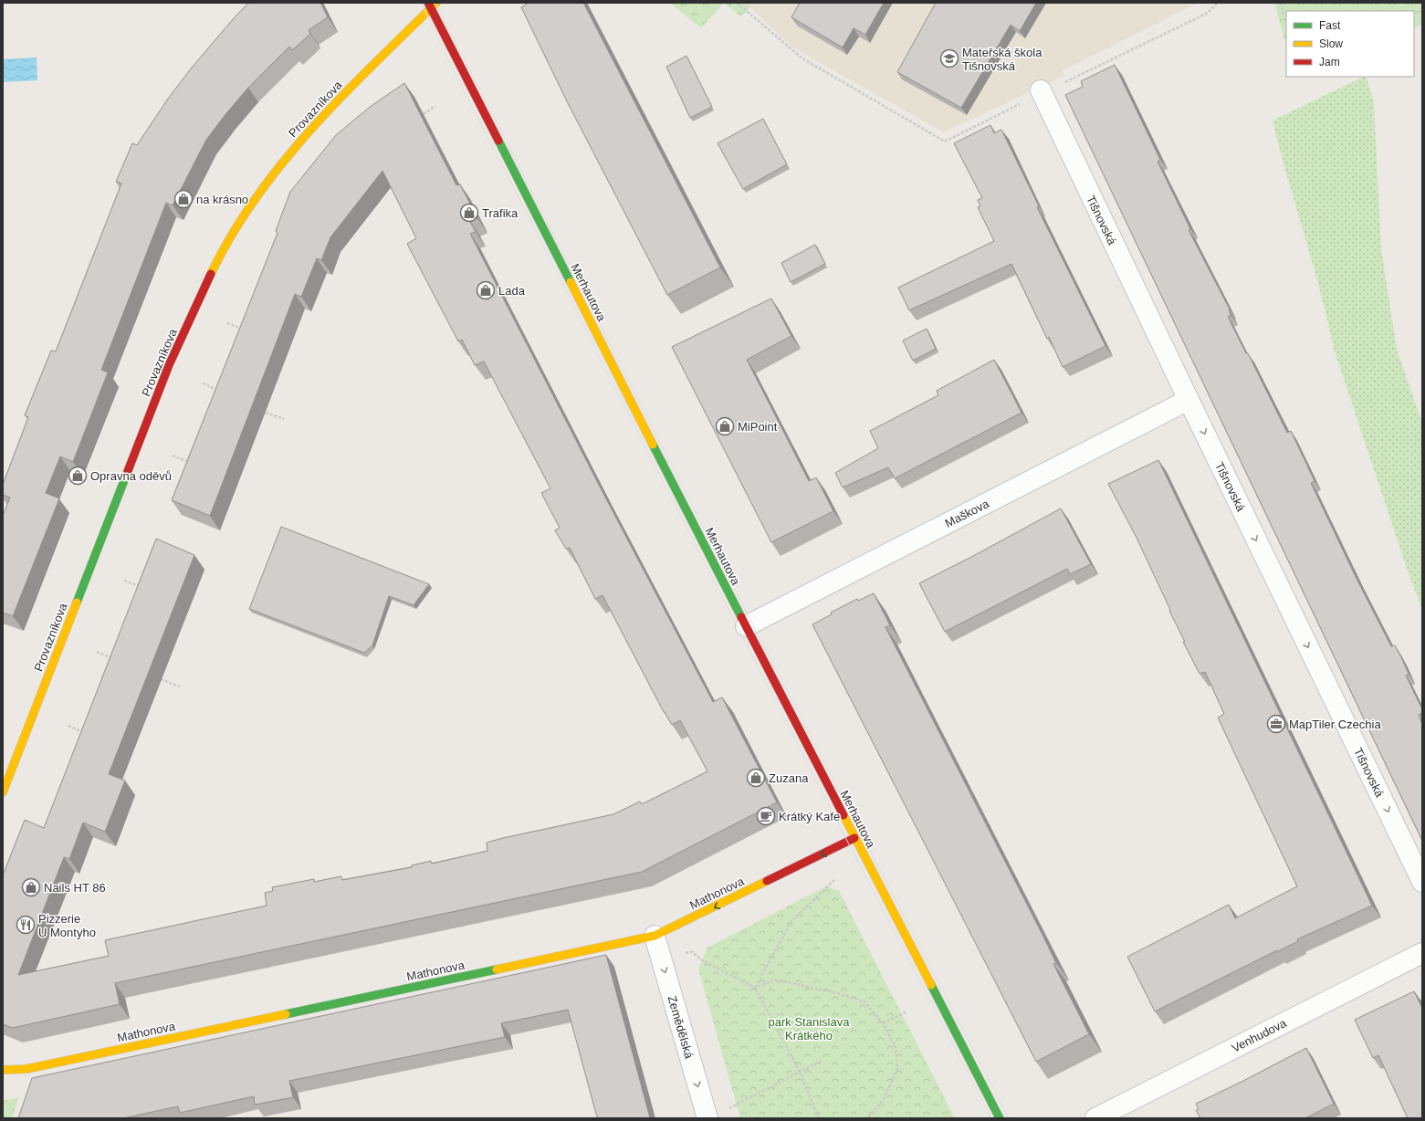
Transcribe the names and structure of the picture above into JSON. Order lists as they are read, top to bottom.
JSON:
{
  "streets": {
    "street": [
      "Provazníkova",
      "Tišnovská",
      "Merhautova",
      "Maškova",
      "Mathonova",
      "Zemědělská",
      "Venhudova"
    ]
  },
  "crossings": [
    ["Provazníkova", "Merhautova"],
    ["Tišnovská", "Maškova"],
    ["Merhautova", "Maškova"],
    ["Merhautova", "Mathonova"],
    ["Mathonova", "Zemědělská"]
  ],
  "one_way": ["Tišnovská", "Zemědělská"],
  "parks": ["park Stanislava Krátkého"],
  "places": {
    "school or university": ["Mateřská škola Tišnovská"],
    "shop": [
      "na krásno",
      "Trafika",
      "Lada",
      "MiPoint",
      "Opravna oděvů",
      "Zuzana",
      "Nails HT 86"
    ],
    "office": ["MapTiler Czechia"],
    "cafe": ["Krátký Kafe"],
    "restaurant": ["Pizzerie U Montyho"]
  },
  "legend": ["Fast", "Slow", "Jam"]
}
